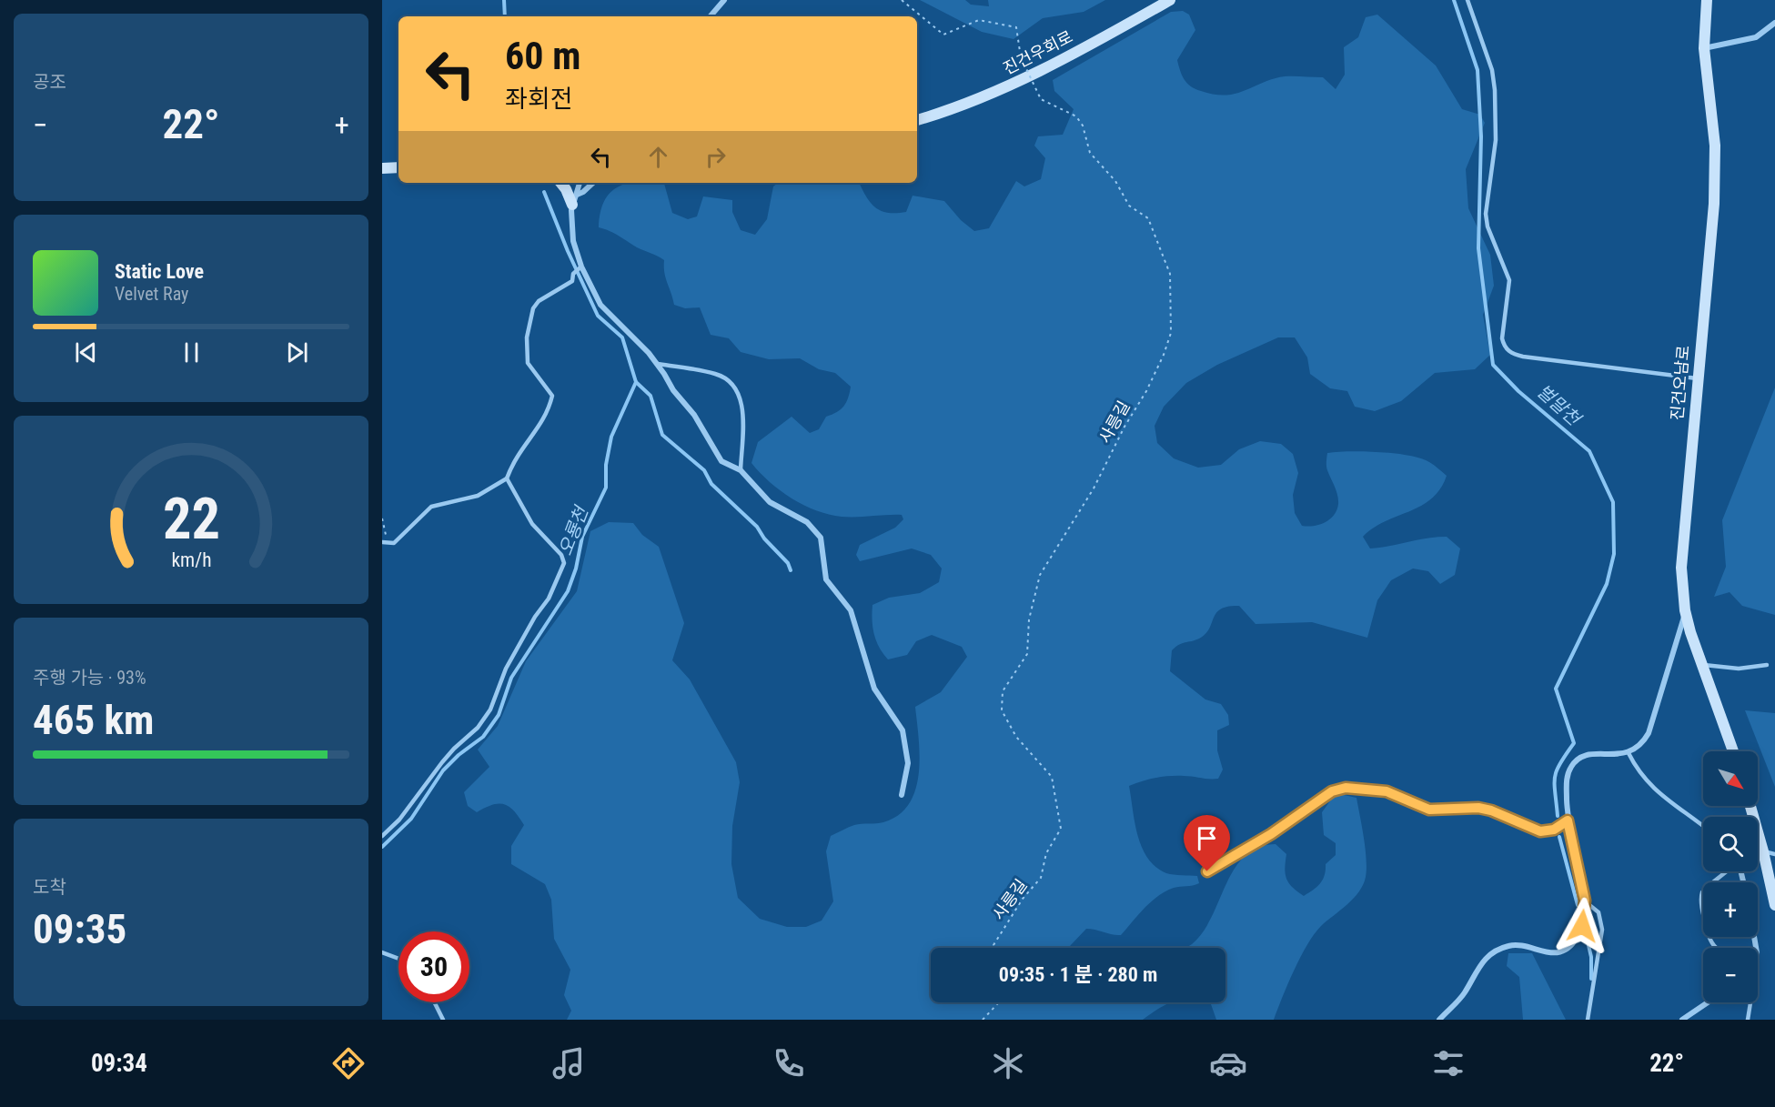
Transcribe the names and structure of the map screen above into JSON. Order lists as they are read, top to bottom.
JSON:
{
  "streets": {
    "main road": ["진건우회로", "진건오남로"],
    "path": ["사릉길"]
  },
  "water": ["벌말천", "오룡천"],
  "north": "bottom right",
  "page": {
    "tile": [
      "공조",
      ["주행 가능 · 93%", "465 km"],
      ["도착", "09:35"]
    ],
    "turn": ["60 m", "좌회전"],
    "heat": ["−", "22°", "+"],
    "song": ["Static Love", "Velvet Ray"],
    "map_buttons": ["+", "−"],
    "limit": "30",
    "trip": "09:35 · 1 분 · 280 m",
    "tabs": ["09:34", "22°"],
    "gauge": ["22", "km/h"]
  }
}
